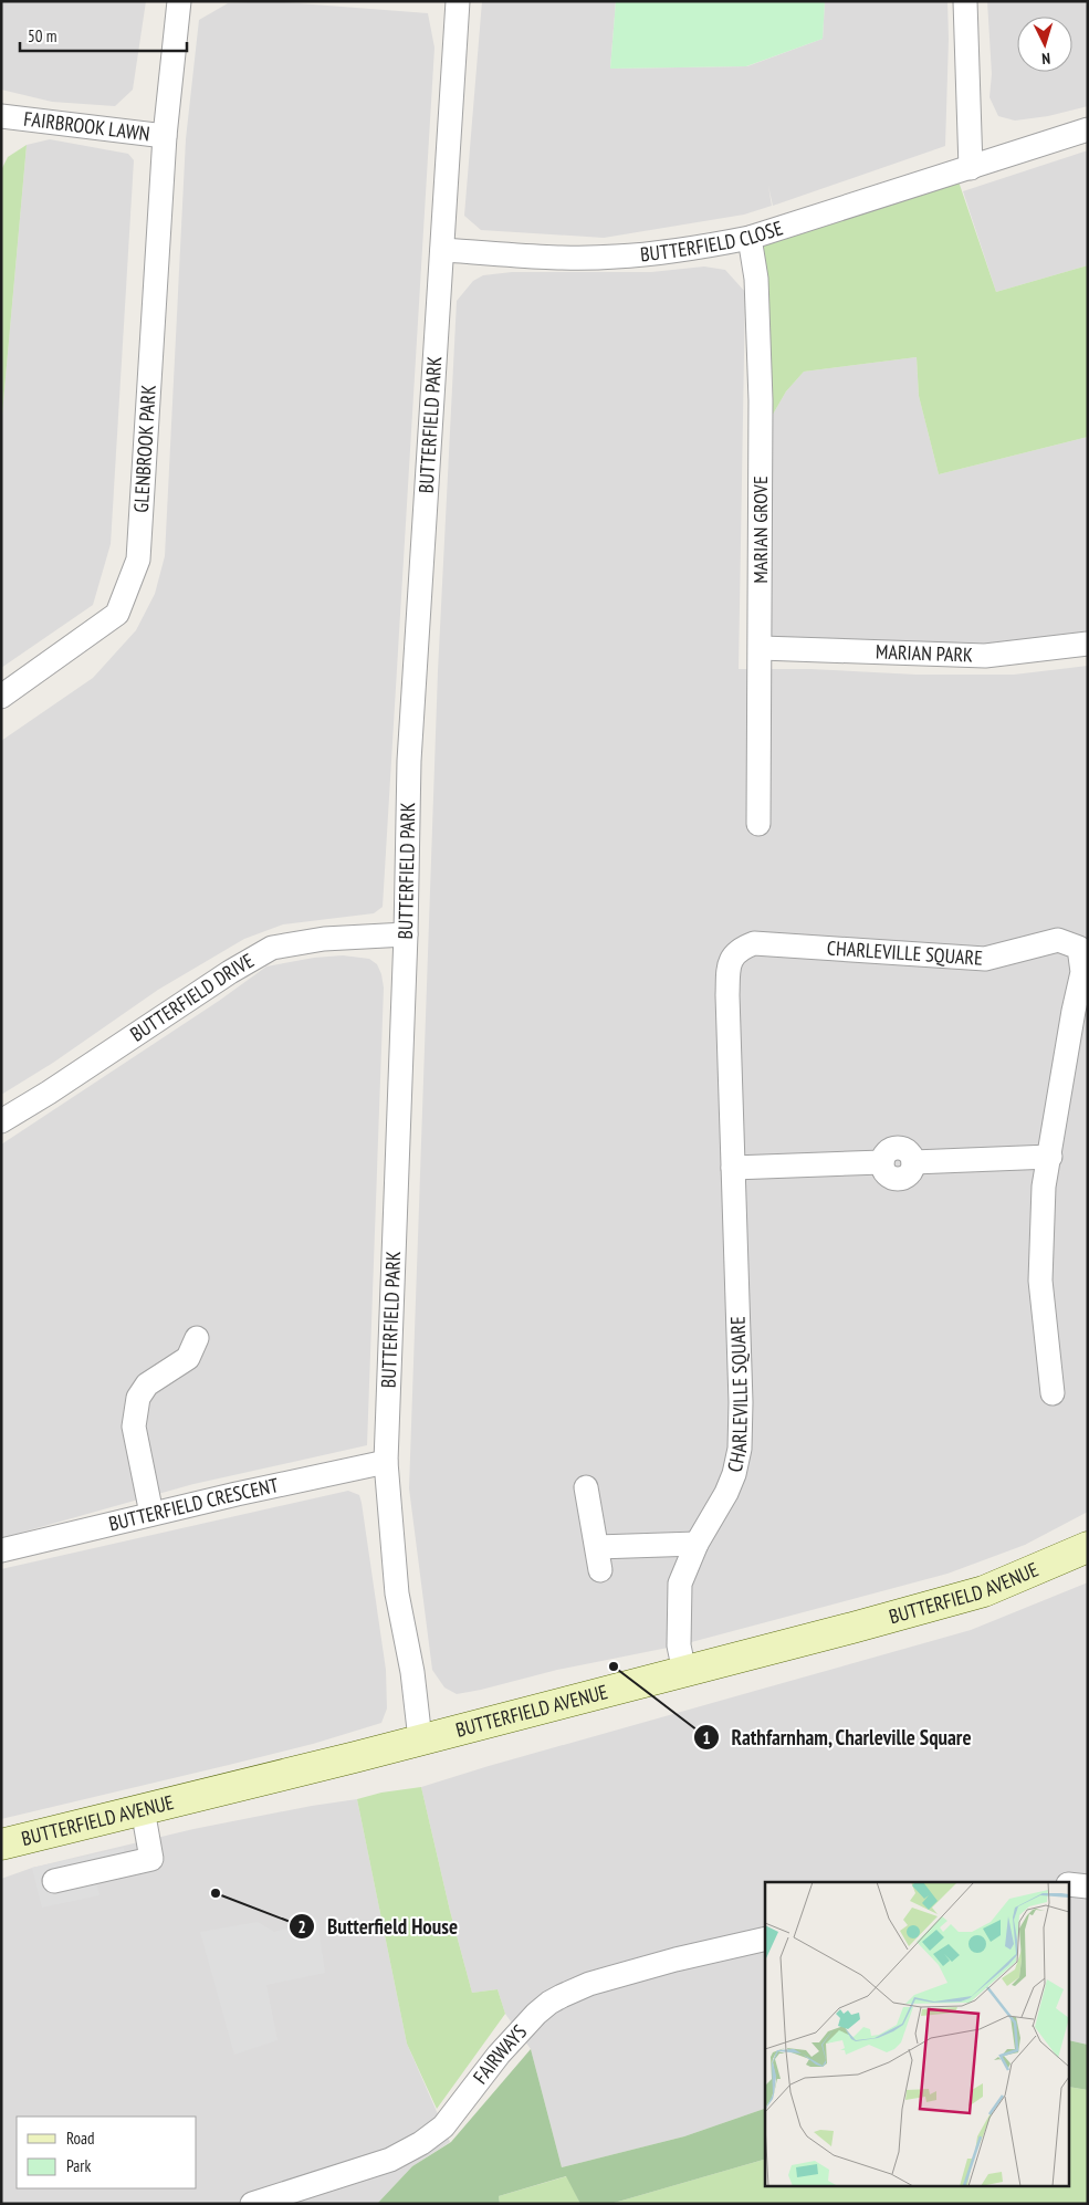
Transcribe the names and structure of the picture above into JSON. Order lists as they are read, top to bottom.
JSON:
{
  "streets": {
    "main road": ["BUTTERFIELD AVENUE"],
    "street": [
      "FAIRBROOK LAWN",
      "BUTTERFIELD CLOSE",
      "BUTTERFIELD PARK",
      "GLENBROOK PARK",
      "MARIAN GROVE",
      "MARIAN PARK",
      "CHARLEVILLE SQUARE",
      "BUTTERFIELD DRIVE",
      "BUTTERFIELD CRESCENT",
      "FAIRWAYS"
    ]
  },
  "crossings": [
    ["FAIRBROOK LAWN", "GLENBROOK PARK"],
    ["BUTTERFIELD CLOSE", "BUTTERFIELD PARK"],
    ["BUTTERFIELD CLOSE", "MARIAN GROVE"],
    ["BUTTERFIELD PARK", "BUTTERFIELD DRIVE"],
    ["BUTTERFIELD PARK", "BUTTERFIELD CRESCENT"],
    ["BUTTERFIELD PARK", "BUTTERFIELD AVENUE"],
    ["MARIAN GROVE", "MARIAN PARK"],
    ["CHARLEVILLE SQUARE", "BUTTERFIELD AVENUE"]
  ],
  "places": ["Rathfarnham, Charleville Square", "Butterfield House"],
  "legend": ["Road", "Park"],
  "scale_bar": "50 m",
  "north": "bottom"
}
